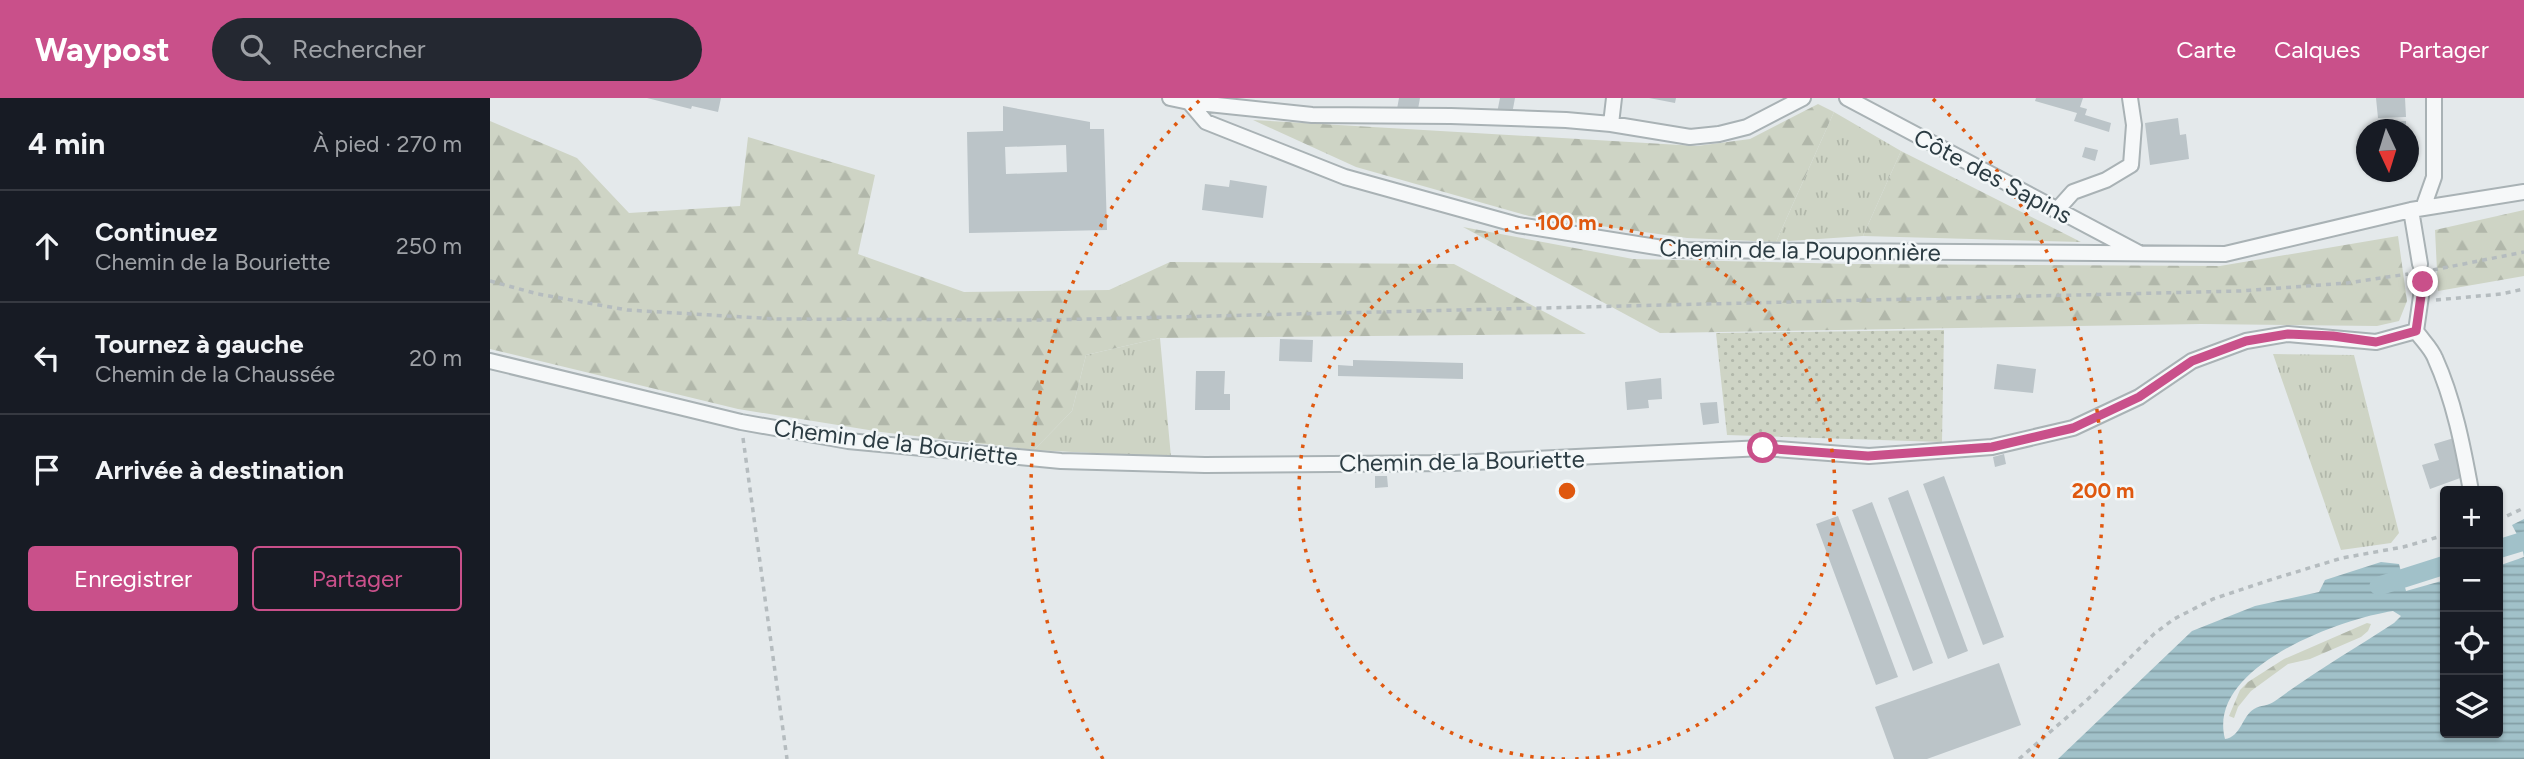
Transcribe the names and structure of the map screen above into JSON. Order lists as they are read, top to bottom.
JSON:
{
  "streets": {
    "street": ["Côte des Sapins", "Chemin de la Pouponnière", "Chemin de la Bouriette"]
  },
  "crossings": [
    ["Côte des Sapins", "Chemin de la Pouponnière"]
  ],
  "north": "bottom",
  "page": {
    "header": "Waypost",
    "search": "Rechercher",
    "nav": ["Carte", "Calques", "Partager"],
    "heading": ["4 min", "À pied · 270 m"],
    "list": [
      ["Continuez", "Chemin de la Bouriette", "250 m"],
      ["Tournez à gauche", "Chemin de la Chaussée", "20 m"],
      "Arrivée à destination"
    ],
    "map_buttons": ["+", "−"],
    "buttons": ["Enregistrer", "Partager"]
  },
  "rings": ["100 m", "200 m"]
}
